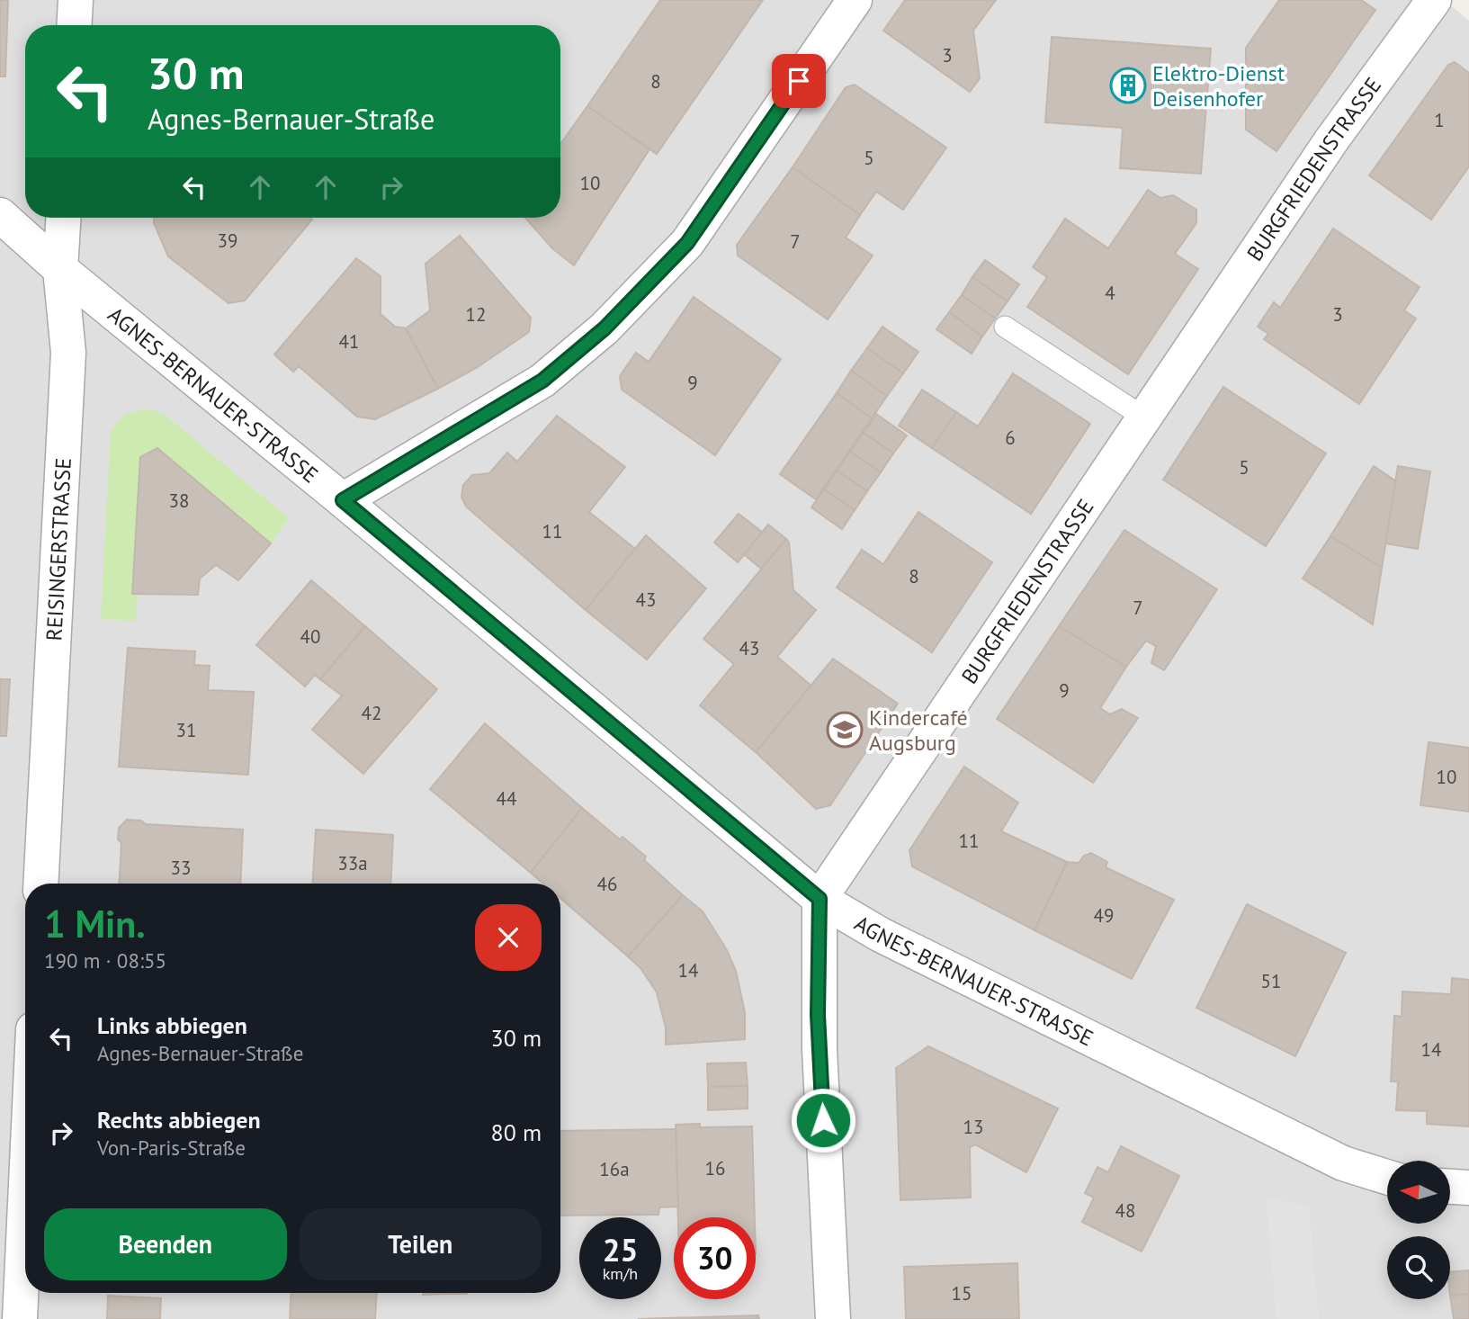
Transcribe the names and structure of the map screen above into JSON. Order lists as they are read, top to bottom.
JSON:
{
  "streets": {
    "street": ["BURGFRIEDENSTRASSE", "AGNES-BERNAUER-STRASSE", "REISINGERSTRASSE"]
  },
  "crossings": [
    ["BURGFRIEDENSTRASSE", "AGNES-BERNAUER-STRASSE"],
    ["AGNES-BERNAUER-STRASSE", "REISINGERSTRASSE"]
  ],
  "places": {
    "building": ["Elektro-Dienst Deisenhofer"],
    "school or university": ["Kindercafé Augsburg"]
  },
  "house_numbers": [
    "3",
    "8",
    "1",
    "5",
    "10",
    "39",
    "7",
    "4",
    "12",
    "3",
    "41",
    "9",
    "6",
    "5",
    "38",
    "11",
    "8",
    "43",
    "7",
    "40",
    "43",
    "9",
    "42",
    "31",
    "10",
    "44",
    "11",
    "33a",
    "33",
    "46",
    "49",
    "14",
    "51",
    "14",
    "13",
    "16",
    "16a",
    "48",
    "15"
  ],
  "north": "left",
  "page": {
    "turn": ["30 m", "Agnes-Bernauer-Straße"],
    "heading": ["1 Min.", "190 m · 08:55"],
    "list": [
      {
        "name": "Links abbiegen",
        "note": "Agnes-Bernauer-Straße",
        "value": "30 m"
      },
      {
        "name": "Rechts abbiegen",
        "note": "Von-Paris-Straße",
        "value": "80 m"
      }
    ],
    "buttons": ["Beenden", "Teilen"],
    "speed": "25 km/h",
    "limit": "30"
  }
}
